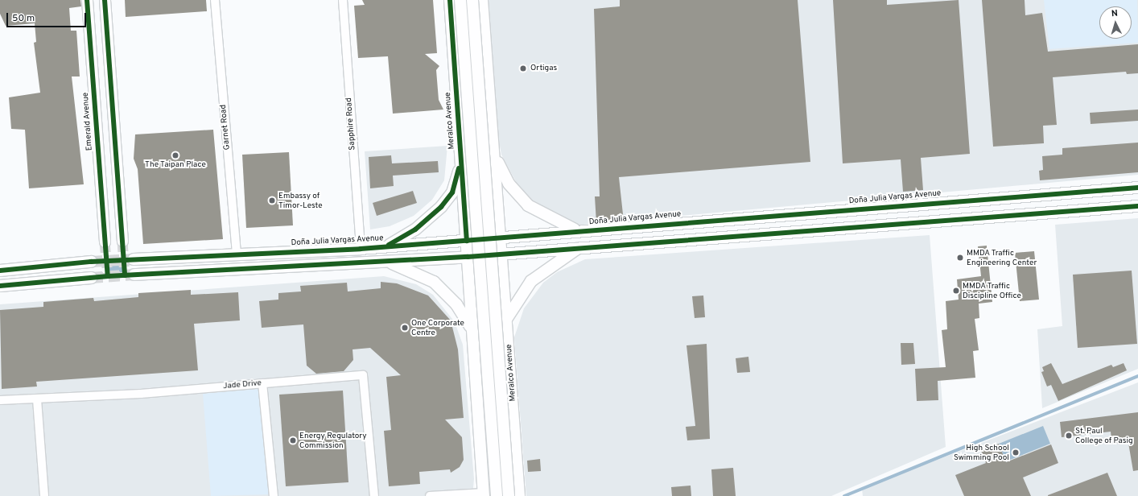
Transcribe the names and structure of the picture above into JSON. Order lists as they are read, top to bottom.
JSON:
{
  "streets": {
    "main road": ["Meralco Avenue", "Doña Julia Vargas Avenue"],
    "street": [
      "Emerald Avenue",
      "Sapphire Road",
      "Garnet Road",
      "Jade Drive"
    ]
  },
  "crossings": [
    ["Meralco Avenue", "Doña Julia Vargas Avenue"],
    ["Sapphire Road", "Doña Julia Vargas Avenue"],
    ["Garnet Road", "Doña Julia Vargas Avenue"]
  ],
  "places": [
    "Ortigas",
    "The Taipan Place",
    "Embassy of Timor-Leste",
    "MMDA Traffic Engineering Center",
    "MMDA Traffic Discipline Office",
    "One Corporate Centre",
    "St. Paul College of Pasig",
    "Energy Regulatory Commission",
    "High School Swimming Pool"
  ],
  "scale_bar": "50 m",
  "north": "top"
}
